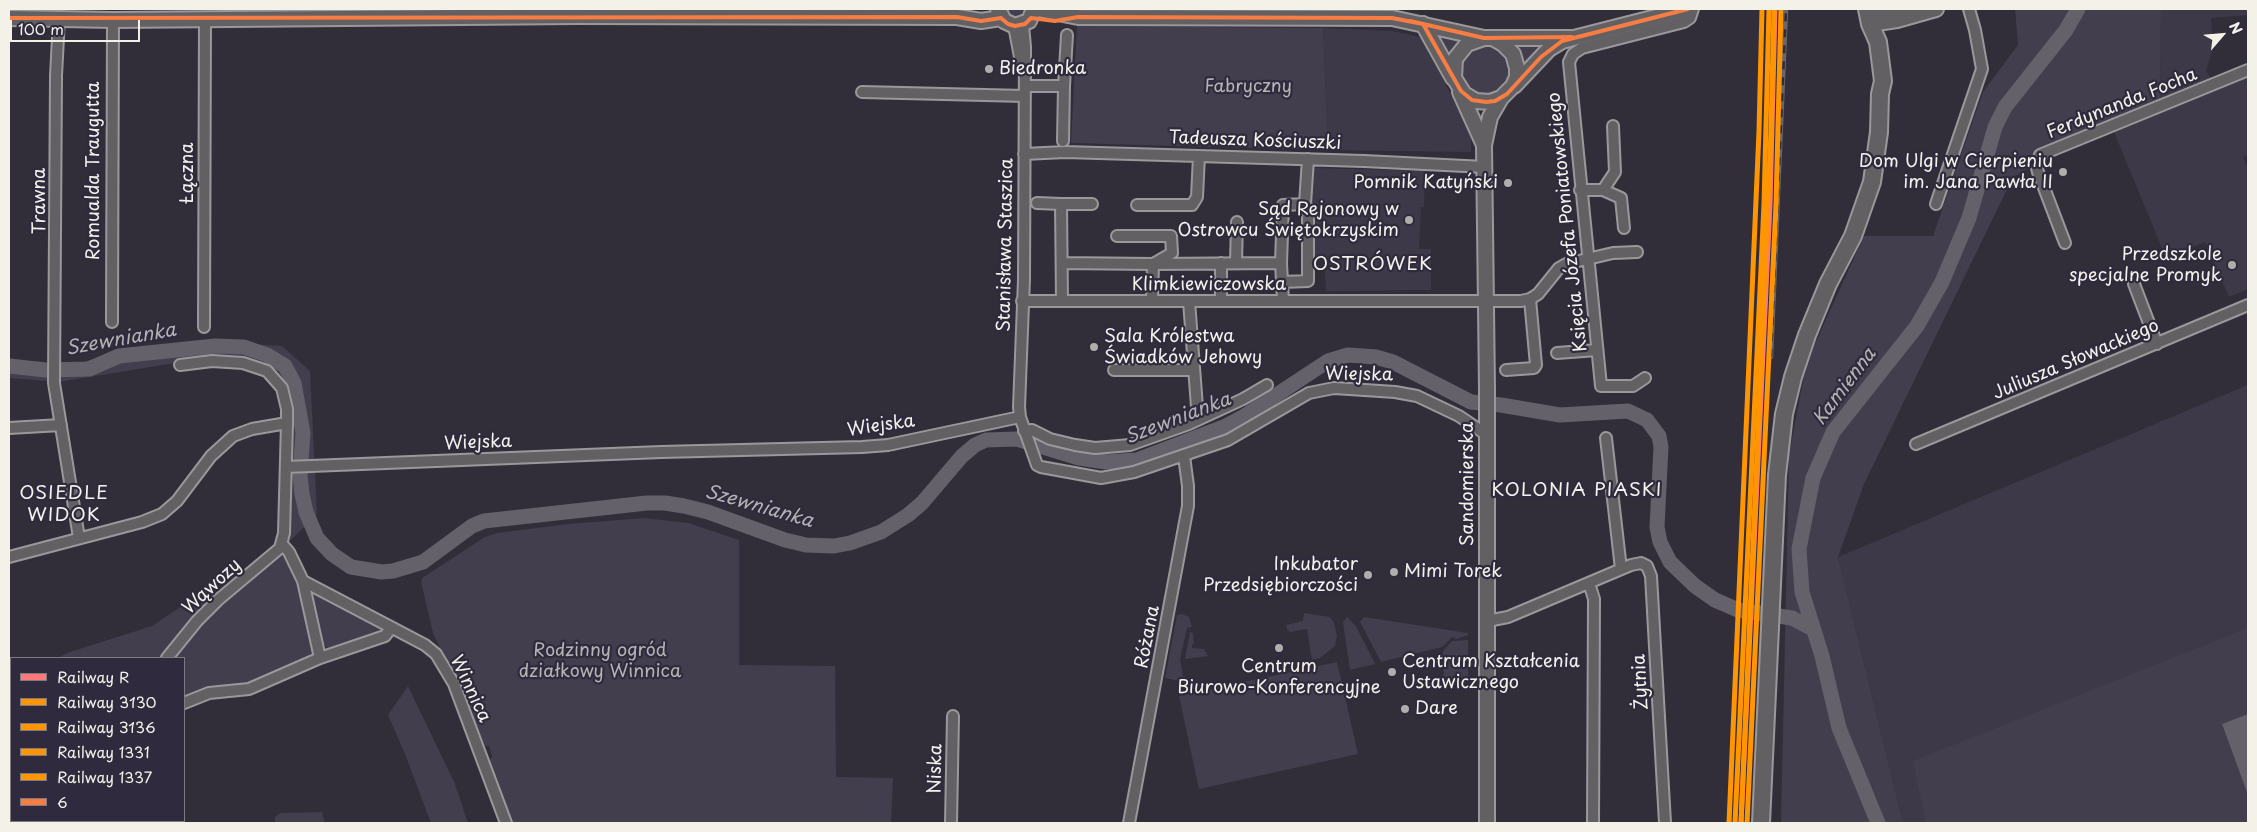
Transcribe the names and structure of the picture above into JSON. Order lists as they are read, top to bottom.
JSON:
{
  "streets": {
    "main road": ["Sandomierska"],
    "street": [
      "Ferdynanda Focha",
      "Tadeusza Kościuszki",
      "Romualda Traugutta",
      "Łączna",
      "Trawna",
      "Księcia Józefa Poniatowskiego",
      "Stanisława Staszica",
      "Klimkiewiczowska",
      "Juliusza Słowackiego",
      "Wiejska",
      "Wąwozy",
      "Różana",
      "Żytnia",
      "Winnica",
      "Niska"
    ]
  },
  "crossings": [
    ["Tadeusza Kościuszki", "Stanisława Staszica"],
    ["Tadeusza Kościuszki", "Sandomierska"],
    ["Stanisława Staszica", "Klimkiewiczowska"],
    ["Stanisława Staszica", "Wiejska"],
    ["Klimkiewiczowska", "Sandomierska"],
    ["Wiejska", "Sandomierska"],
    ["Wiejska", "Różana"]
  ],
  "districts": ["OSTRÓWEK", "KOLONIA PIASKI", "OSIEDLE WIDOK"],
  "water": ["Szewnianka", "Kamienna"],
  "parks": ["Fabryczny", "Rodzinny ogród działkowy Winnica"],
  "places": [
    "Biedronka",
    "Dom Ulgi w Cierpieniu im. Jana Pawła II",
    "Pomnik Katyński",
    "Sąd Rejonowy w Ostrowcu Świętokrzyskim",
    "Przedszkole specjalne Promyk",
    "Sala Królestwa Świadków Jehowy",
    "Mimi Torek",
    "Inkubator Przedsiębiorczości",
    "Centrum Biurowo-Konferencyjne",
    "Centrum Kształcenia Ustawicznego",
    "Dare"
  ],
  "lines": [
    "rail line R",
    "rail line 3130",
    "rail line 3136",
    "rail line 1331",
    "rail line 1337",
    "transit line 6"
  ],
  "legend": [
    "Railway R",
    "Railway 3130",
    "Railway 3136",
    "Railway 1331",
    "Railway 1337",
    "6"
  ],
  "scale_bar": "100 m",
  "north": "top right"
}
